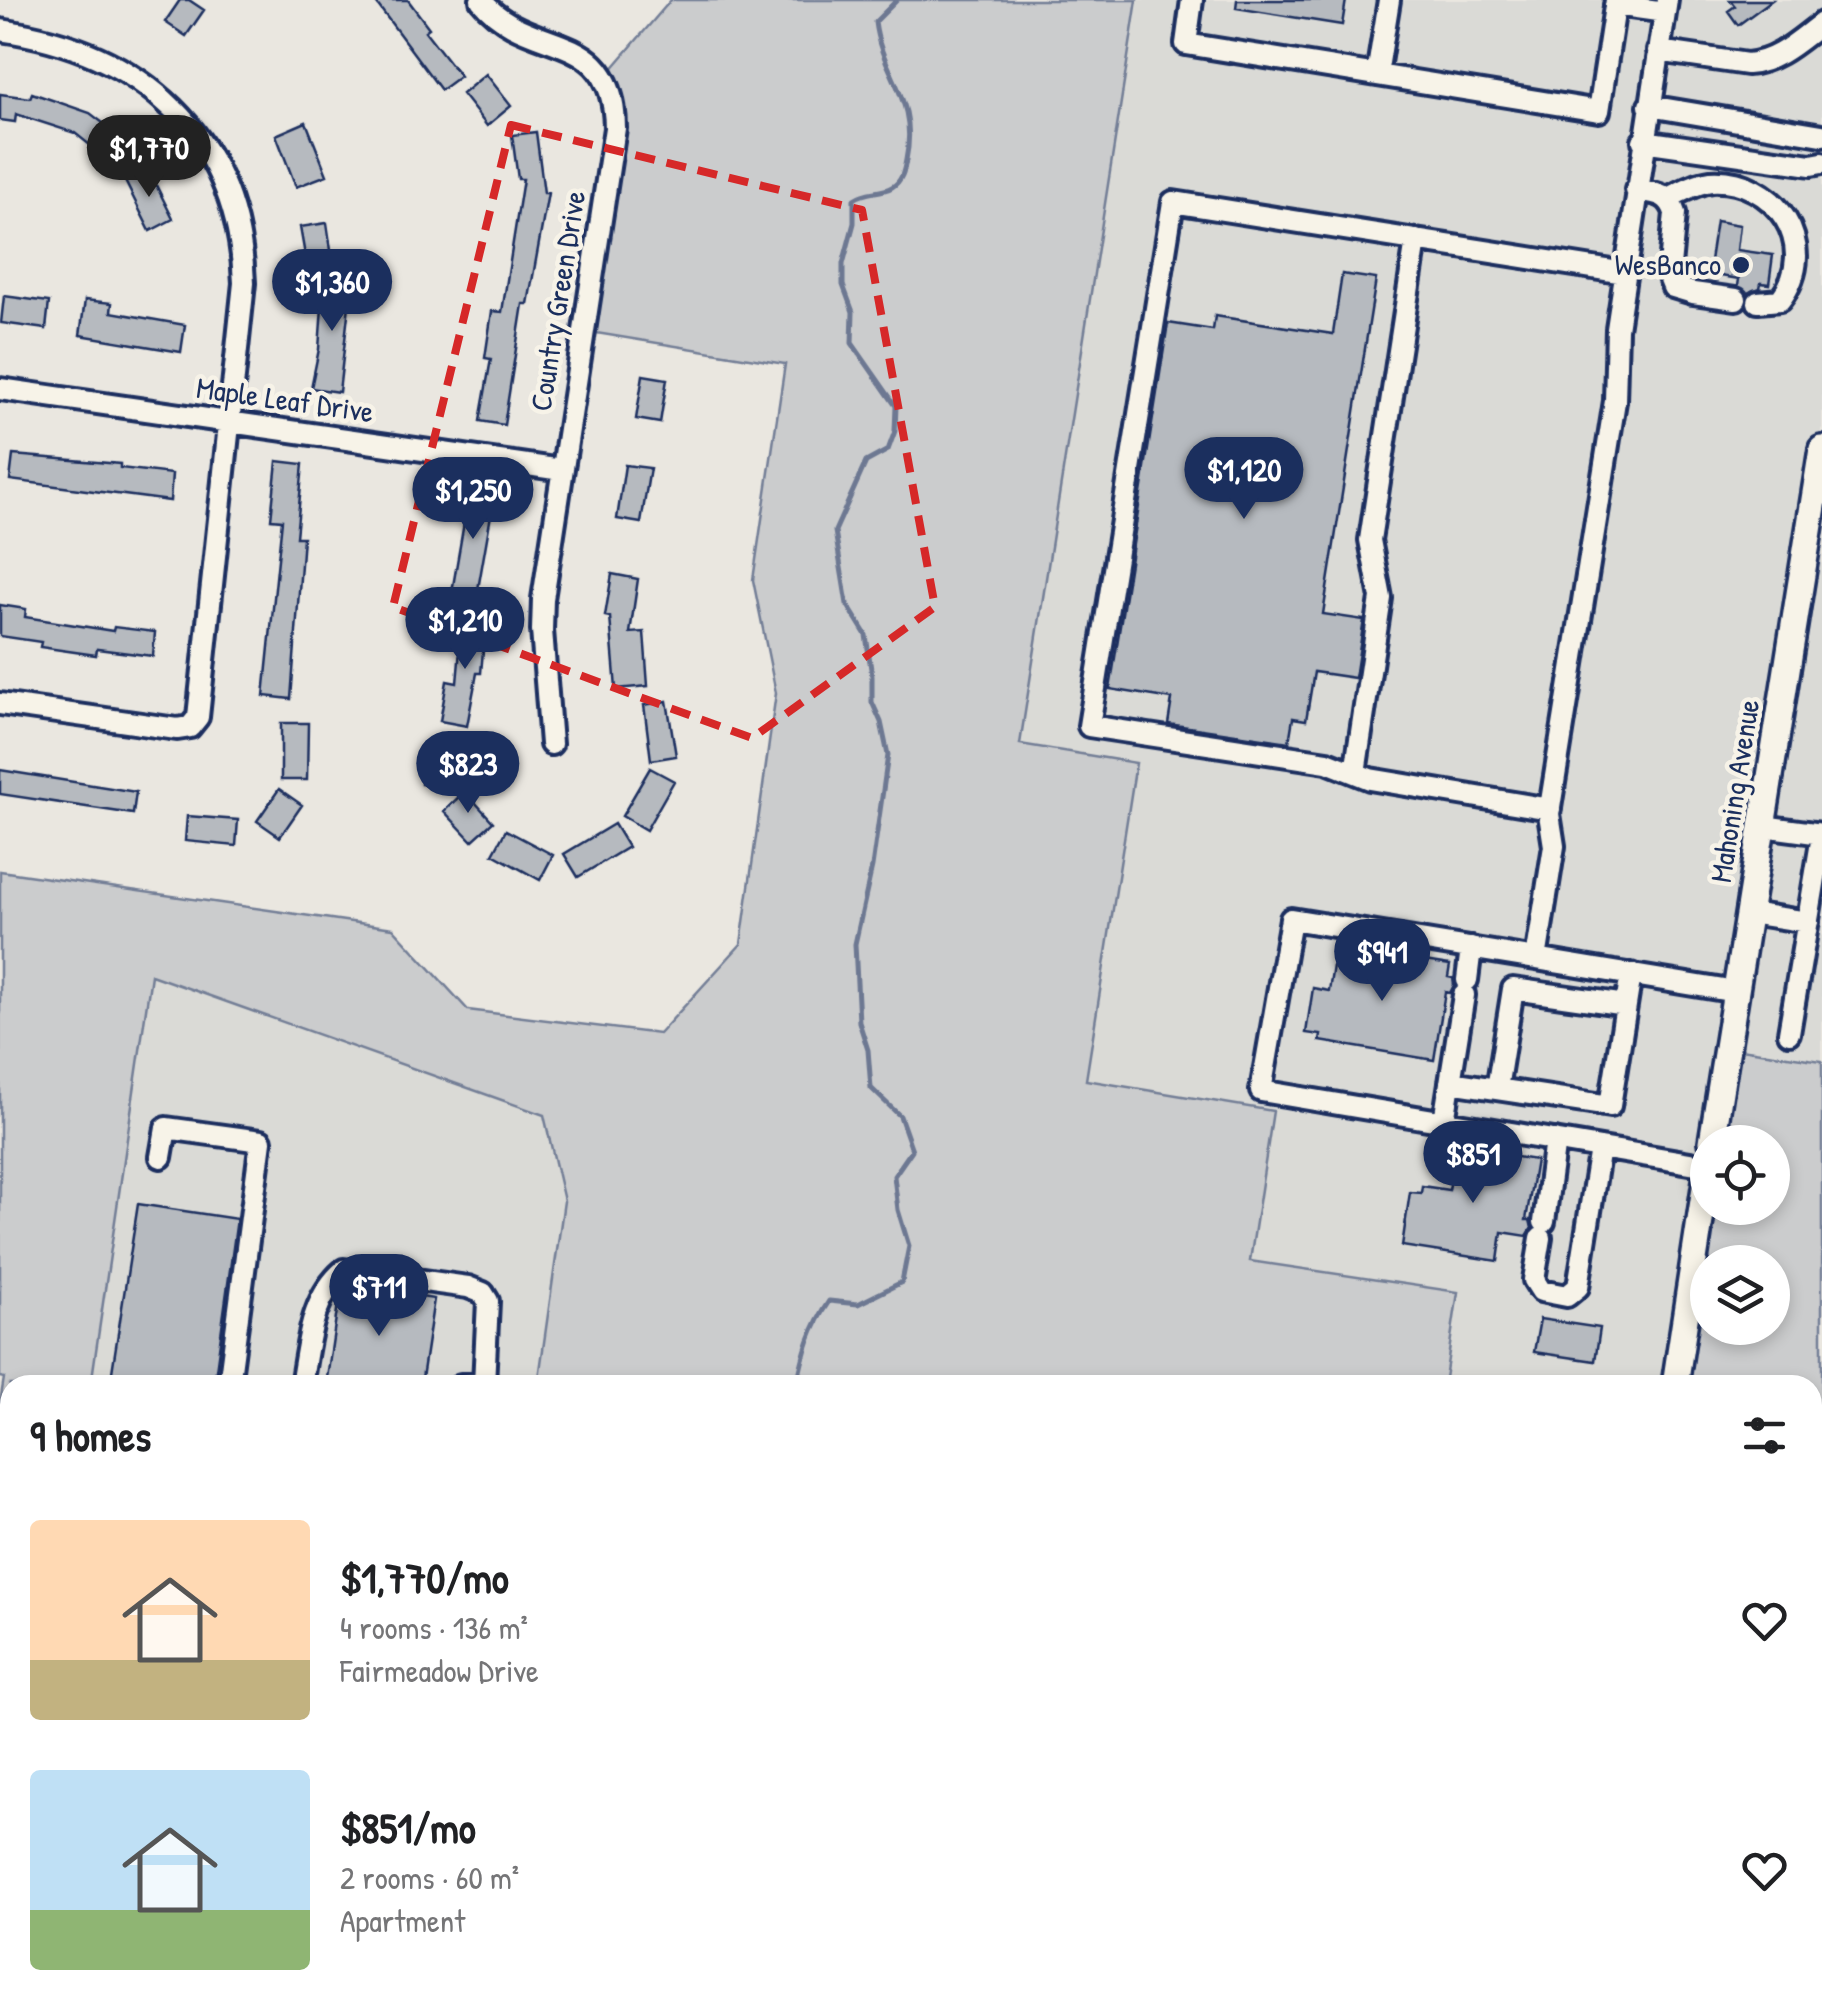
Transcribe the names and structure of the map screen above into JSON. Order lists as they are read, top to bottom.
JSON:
{
  "streets": {
    "main road": ["Mahoning Avenue"],
    "street": ["Country Green Drive", "Maple Leaf Drive"]
  },
  "crossings": [
    ["Country Green Drive", "Maple Leaf Drive"]
  ],
  "places": ["WesBanco"],
  "page": {
    "price": [
      "$1,770",
      "$1,360",
      "$1,120",
      "$1,250",
      "$1,210",
      "$823",
      "$941",
      "$851",
      "$711"
    ],
    "heading": "9 homes",
    "list": [
      {
        "name": "$1,770/mo",
        "note": "4 rooms · 136 m² · Fairmeadow Drive"
      },
      {
        "name": "$851/mo",
        "note": "2 rooms · 60 m² · Apartment"
      }
    ]
  }
}
